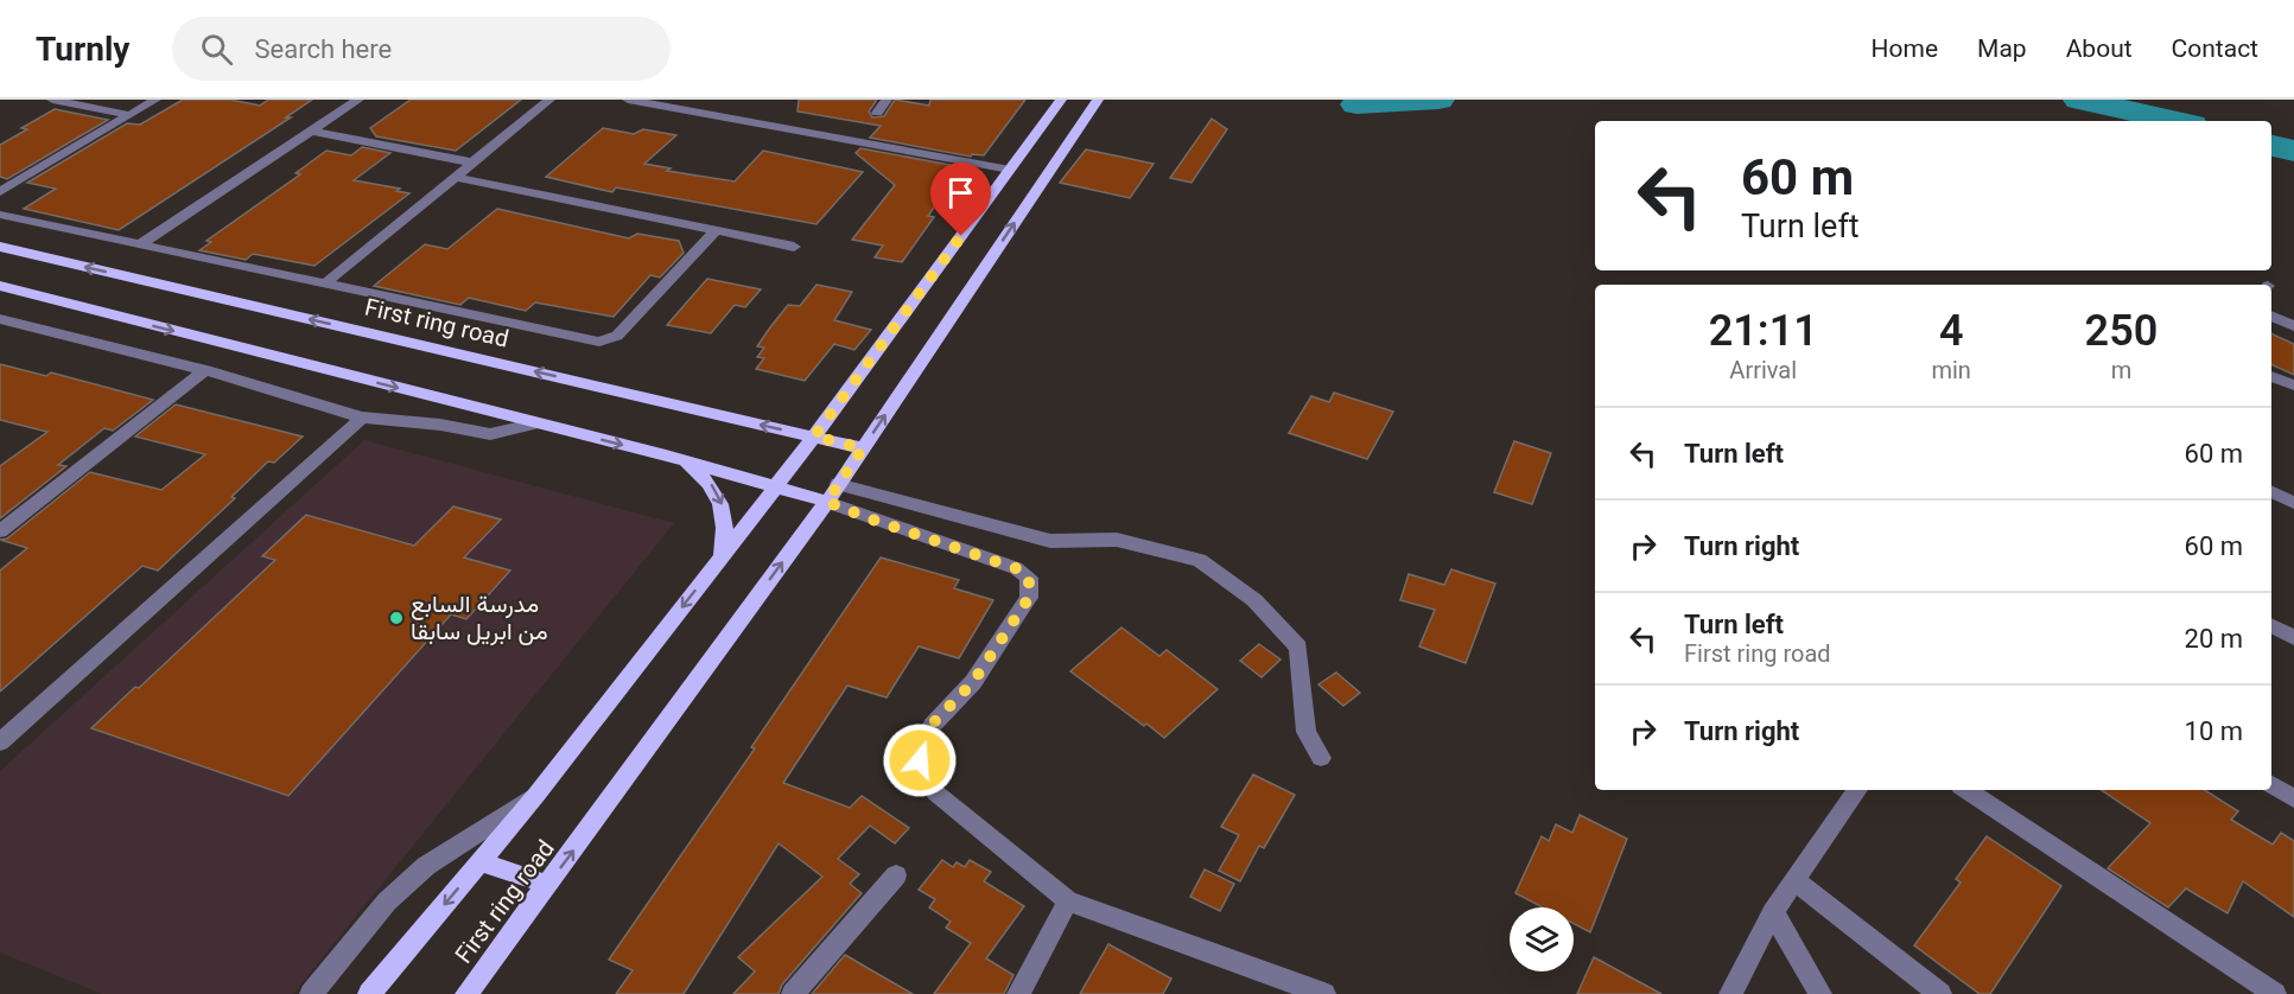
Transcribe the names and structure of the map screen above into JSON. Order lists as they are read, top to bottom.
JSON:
{
  "streets": {
    "main road": ["First ring road"]
  },
  "places": ["مدرسة السابع من ابريل سابقا"],
  "page": {
    "header": "Turnly",
    "search": "Search here",
    "nav": [
      "Home",
      "Map",
      "About",
      "Contact"
    ],
    "turn": ["60 m", "Turn left"],
    "eta": [
      "21:11",
      "Arrival",
      "4",
      "min",
      "250",
      "m"
    ],
    "list": [
      {
        "name": "Turn left",
        "value": "60 m"
      },
      {
        "name": "Turn right",
        "value": "60 m"
      },
      {
        "name": "Turn left",
        "note": "First ring road",
        "value": "20 m"
      },
      {
        "name": "Turn right",
        "value": "10 m"
      }
    ]
  }
}
